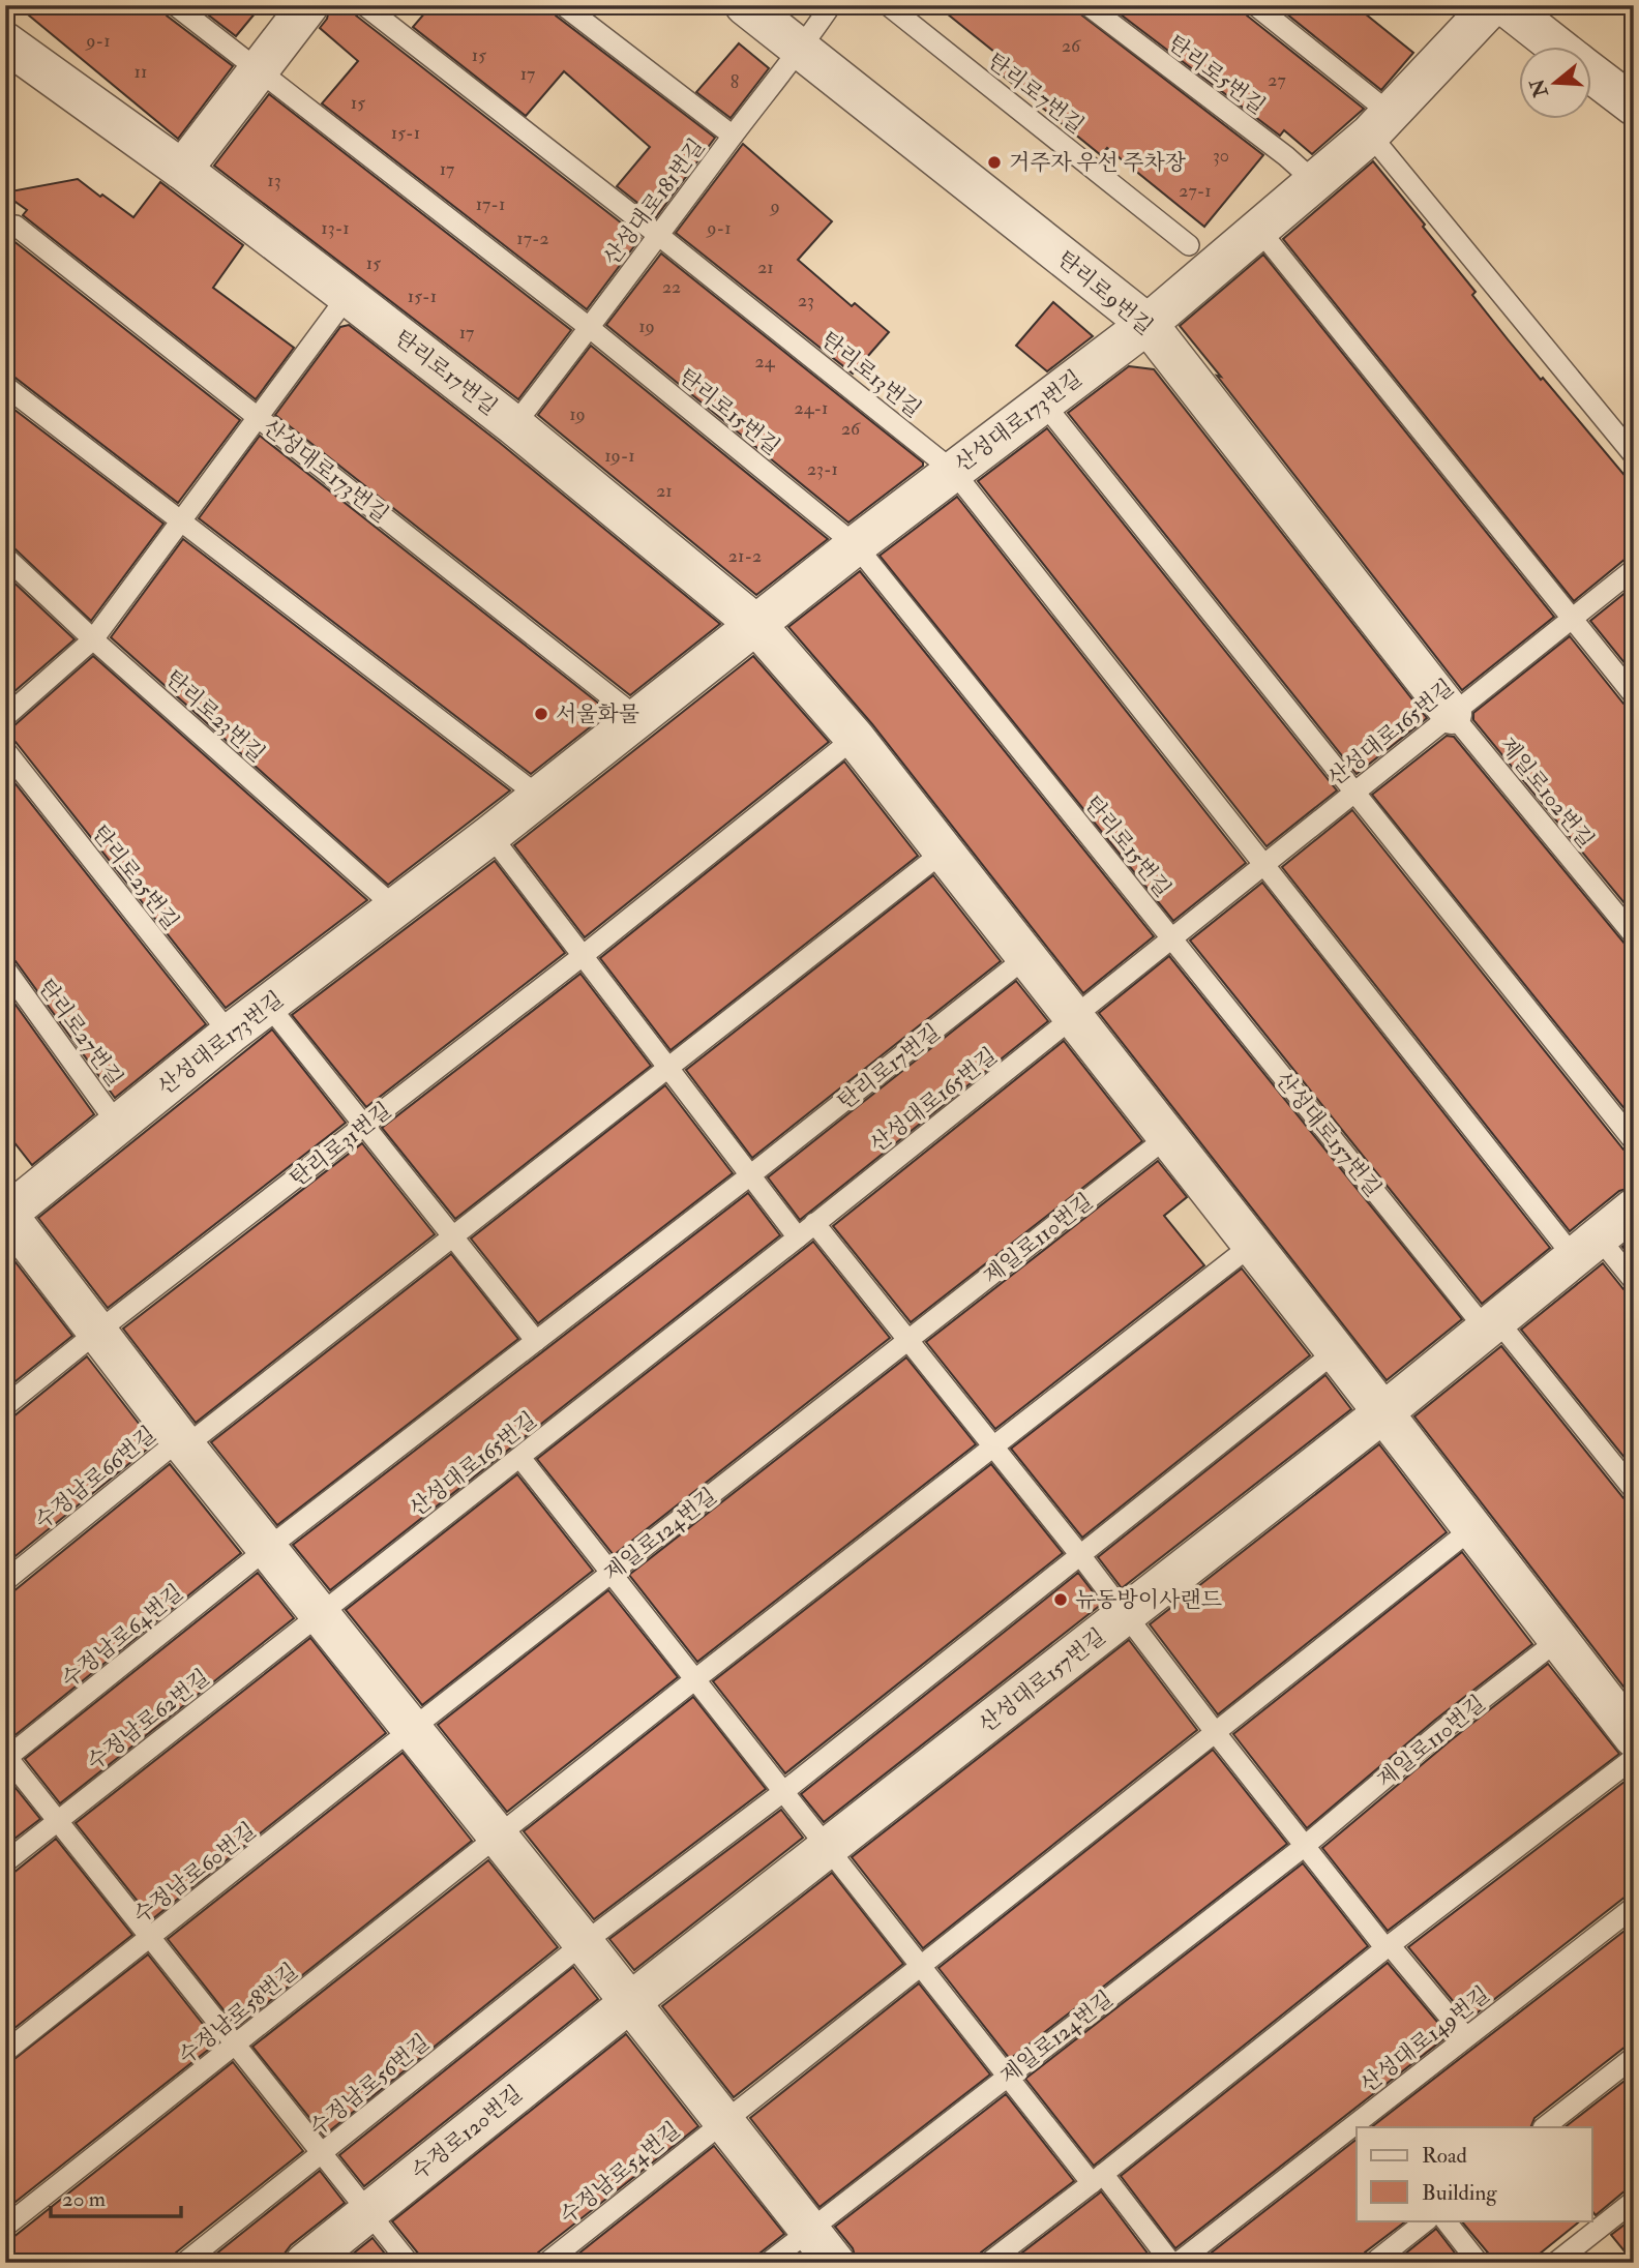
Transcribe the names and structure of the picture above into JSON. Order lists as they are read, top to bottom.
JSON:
{
  "streets": {
    "street": [
      "탄리로9번길",
      "탄리로17번길",
      "산성대로173번길",
      "산성대로157번길",
      "수정로120번길"
    ],
    "lane": [
      "탄리로5번길",
      "탄리로7번길",
      "산성대로181번길",
      "탄리로13번길",
      "탄리로15번길",
      "탄리로23번길",
      "산성대로165번길",
      "제일로102번길",
      "탄리로25번길",
      "탄리로27번길",
      "탄리로31번길",
      "제일로110번길",
      "수정남로66번길",
      "제일로124번길",
      "수정남로64번길",
      "수정남로62번길",
      "수정남로60번길",
      "수정남로58번길",
      "산성대로149번길",
      "수정남로56번길",
      "수정남로54번길"
    ]
  },
  "crossings": [
    ["탄리로5번길", "산성대로173번길"],
    ["산성대로181번길", "탄리로9번길"],
    ["산성대로181번길", "탄리로17번길"],
    ["산성대로181번길", "탄리로13번길"],
    ["산성대로181번길", "탄리로15번길"],
    ["탄리로9번길", "산성대로173번길"],
    ["탄리로9번길", "산성대로165번길"],
    ["탄리로9번길", "제일로102번길"],
    ["탄리로17번길", "산성대로173번길"],
    ["탄리로17번길", "산성대로165번길"],
    ["탄리로13번길", "산성대로173번길"],
    ["탄리로13번길", "산성대로165번길"],
    ["탄리로15번길", "산성대로173번길"],
    ["탄리로15번길", "산성대로165번길"],
    ["탄리로15번길", "산성대로157번길"],
    ["산성대로173번길", "탄리로23번길"],
    ["산성대로173번길", "탄리로25번길"],
    ["산성대로173번길", "탄리로27번길"],
    ["산성대로165번길", "제일로102번길"],
    ["산성대로165번길", "산성대로157번길"],
    ["산성대로165번길", "수정남로62번길"],
    ["산성대로157번길", "수정로120번길"],
    ["제일로110번길", "제일로124번길"],
    ["제일로124번길", "수정남로60번길"]
  ],
  "places": ["거주자 우선 주차장", "서울화물", "뉴동방이사랜드"],
  "house_numbers": [
    "9-1",
    "26",
    "15",
    "11",
    "17",
    "27",
    "8",
    "15",
    "15-1",
    "30",
    "17",
    "13",
    "27-1",
    "17-1",
    "9",
    "13-1",
    "9-1",
    "17-2",
    "15",
    "21",
    "22",
    "15-1",
    "23",
    "19",
    "17",
    "24",
    "24-1",
    "19",
    "26",
    "19-1",
    "23-1",
    "21",
    "21-2"
  ],
  "legend": ["Road", "Building"],
  "scale_bar": "20 m",
  "north": "left"
}
